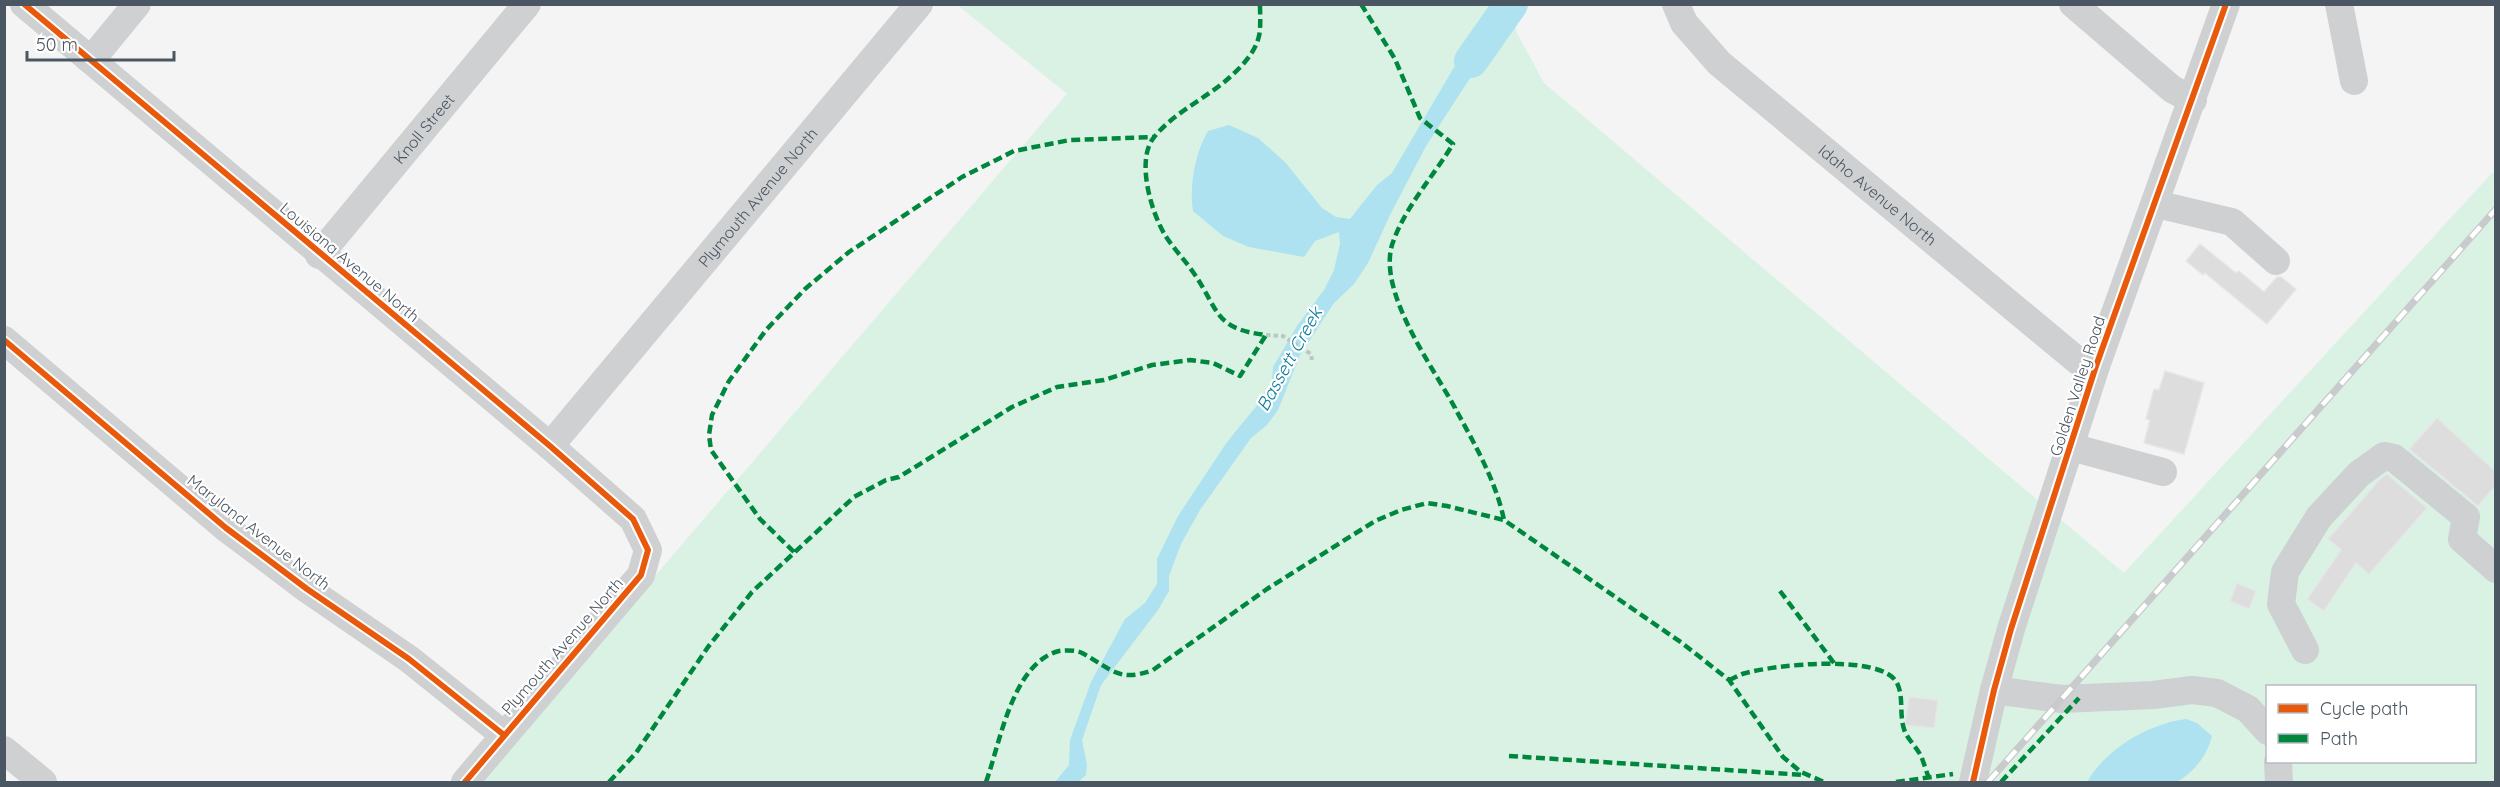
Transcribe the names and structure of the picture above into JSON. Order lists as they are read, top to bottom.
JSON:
{
  "streets": {
    "street": [
      "Knoll Street",
      "Idaho Avenue North",
      "Plymouth Avenue North",
      "Louisiana Avenue North",
      "Golden Valley Road",
      "Maryland Avenue North"
    ]
  },
  "crossings": [
    ["Knoll Street", "Louisiana Avenue North"],
    ["Idaho Avenue North", "Golden Valley Road"],
    ["Plymouth Avenue North", "Louisiana Avenue North"],
    ["Plymouth Avenue North", "Maryland Avenue North"]
  ],
  "water": ["Bassett Creek"],
  "legend": ["Cycle path", "Path"],
  "scale_bar": "50 m"
}
